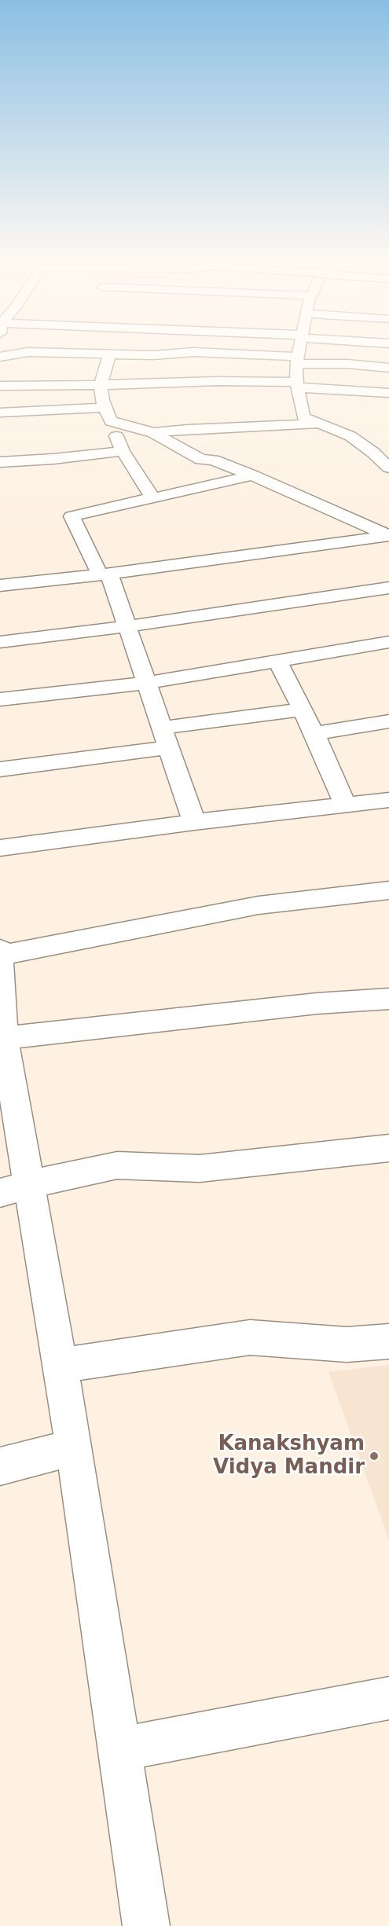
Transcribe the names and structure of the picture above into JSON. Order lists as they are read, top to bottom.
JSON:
{
  "places": ["Kanakshyam Vidya Mandir"]
}
